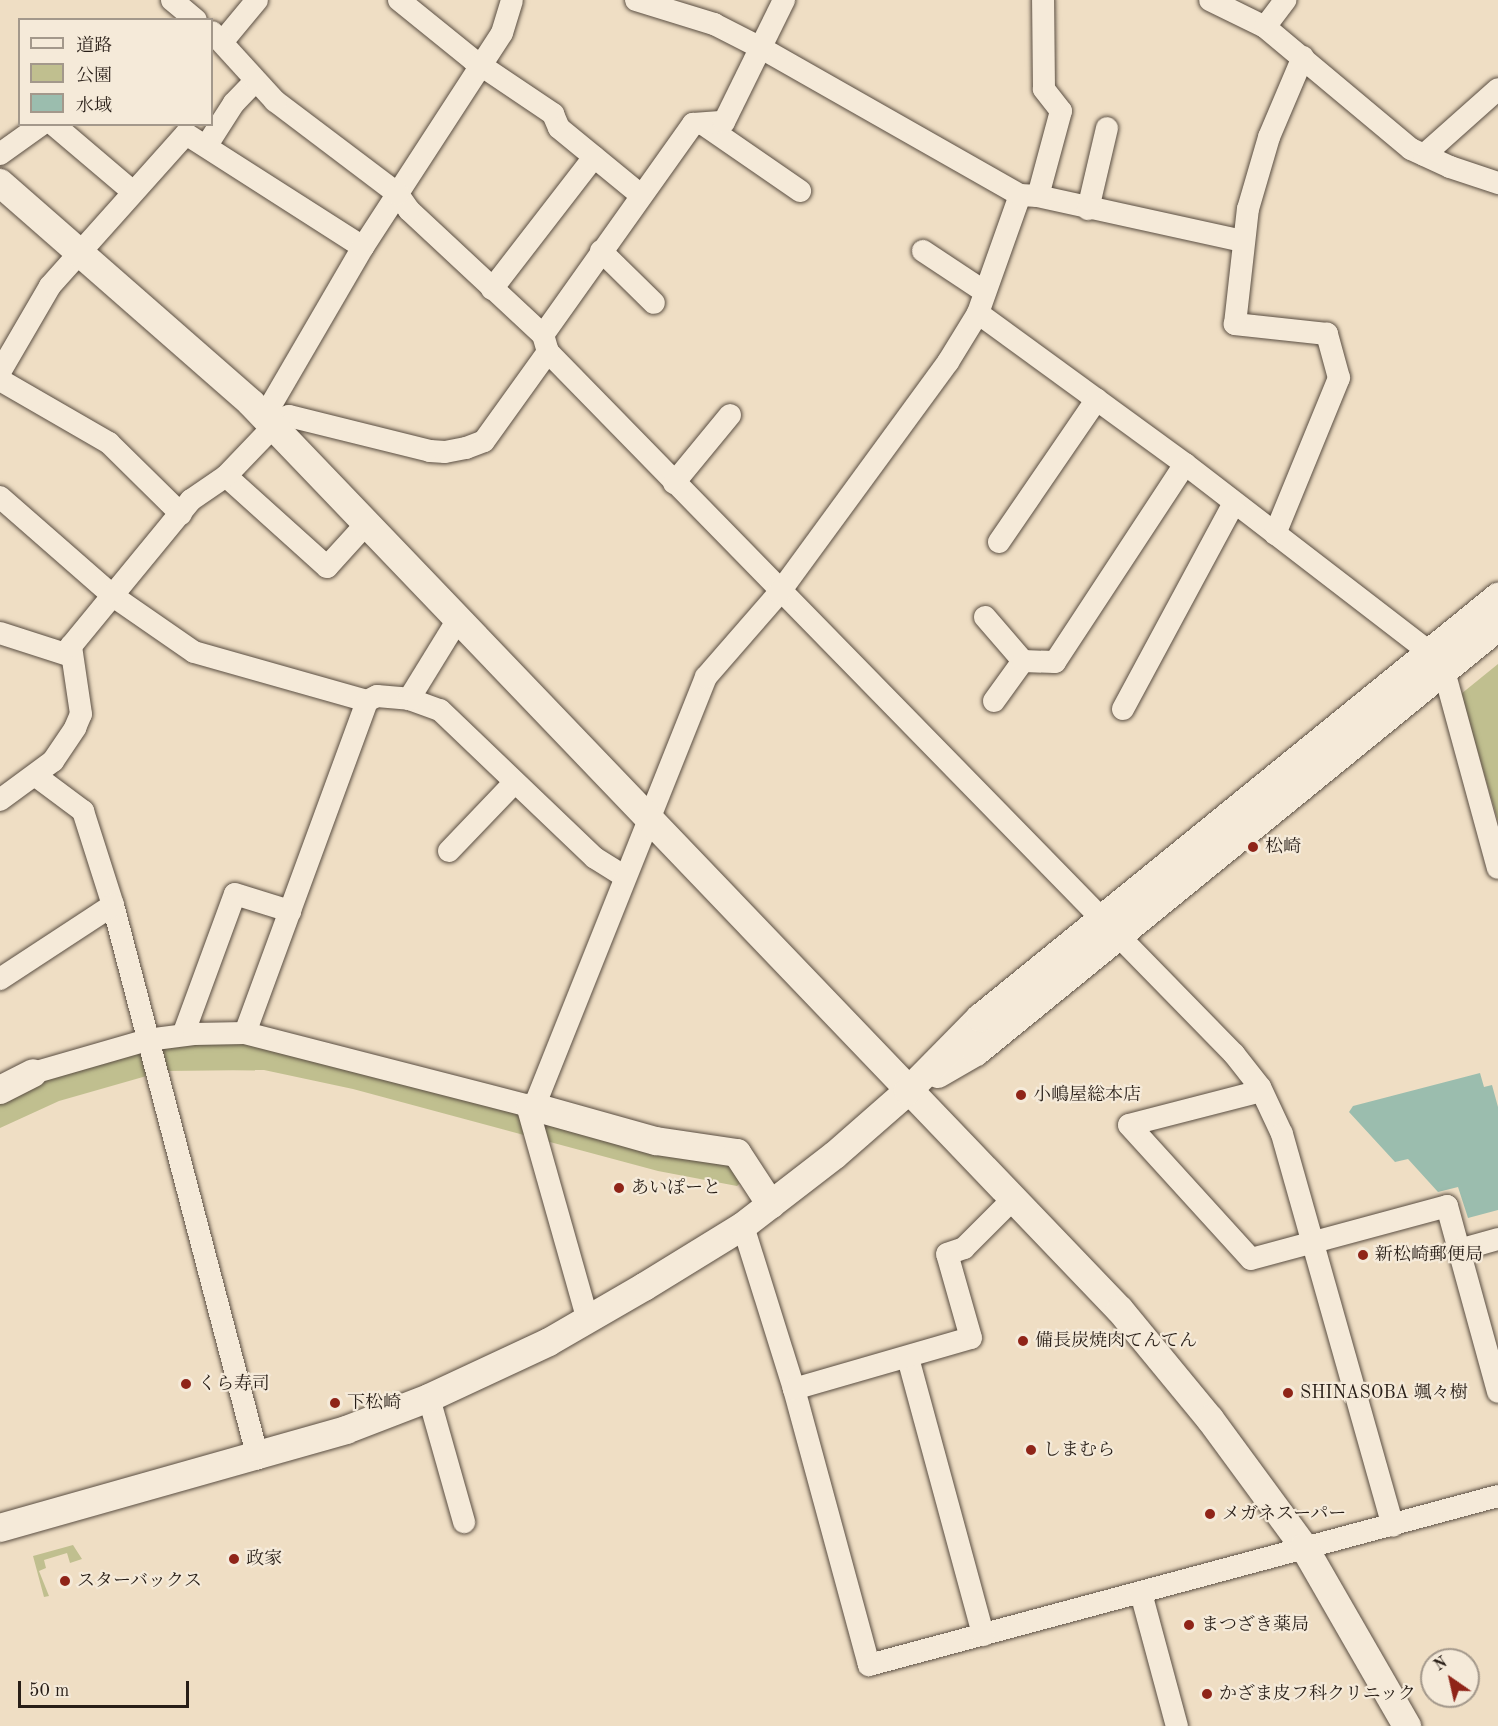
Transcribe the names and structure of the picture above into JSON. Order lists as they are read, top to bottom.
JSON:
{
  "places": [
    "松崎",
    "小嶋屋総本店",
    "あいぽーと",
    "新松崎郵便局",
    "備長炭焼肉てんてん",
    "くら寿司",
    "SHINASOBA 颯々樹",
    "下松崎",
    "しまむら",
    "メガネスーパー",
    "政家",
    "スターバックス",
    "まつざき薬局",
    "かざま皮フ科クリニック"
  ],
  "legend": ["道路", "公園", "水域"],
  "scale_bar": "50 m",
  "north": "top left"
}
